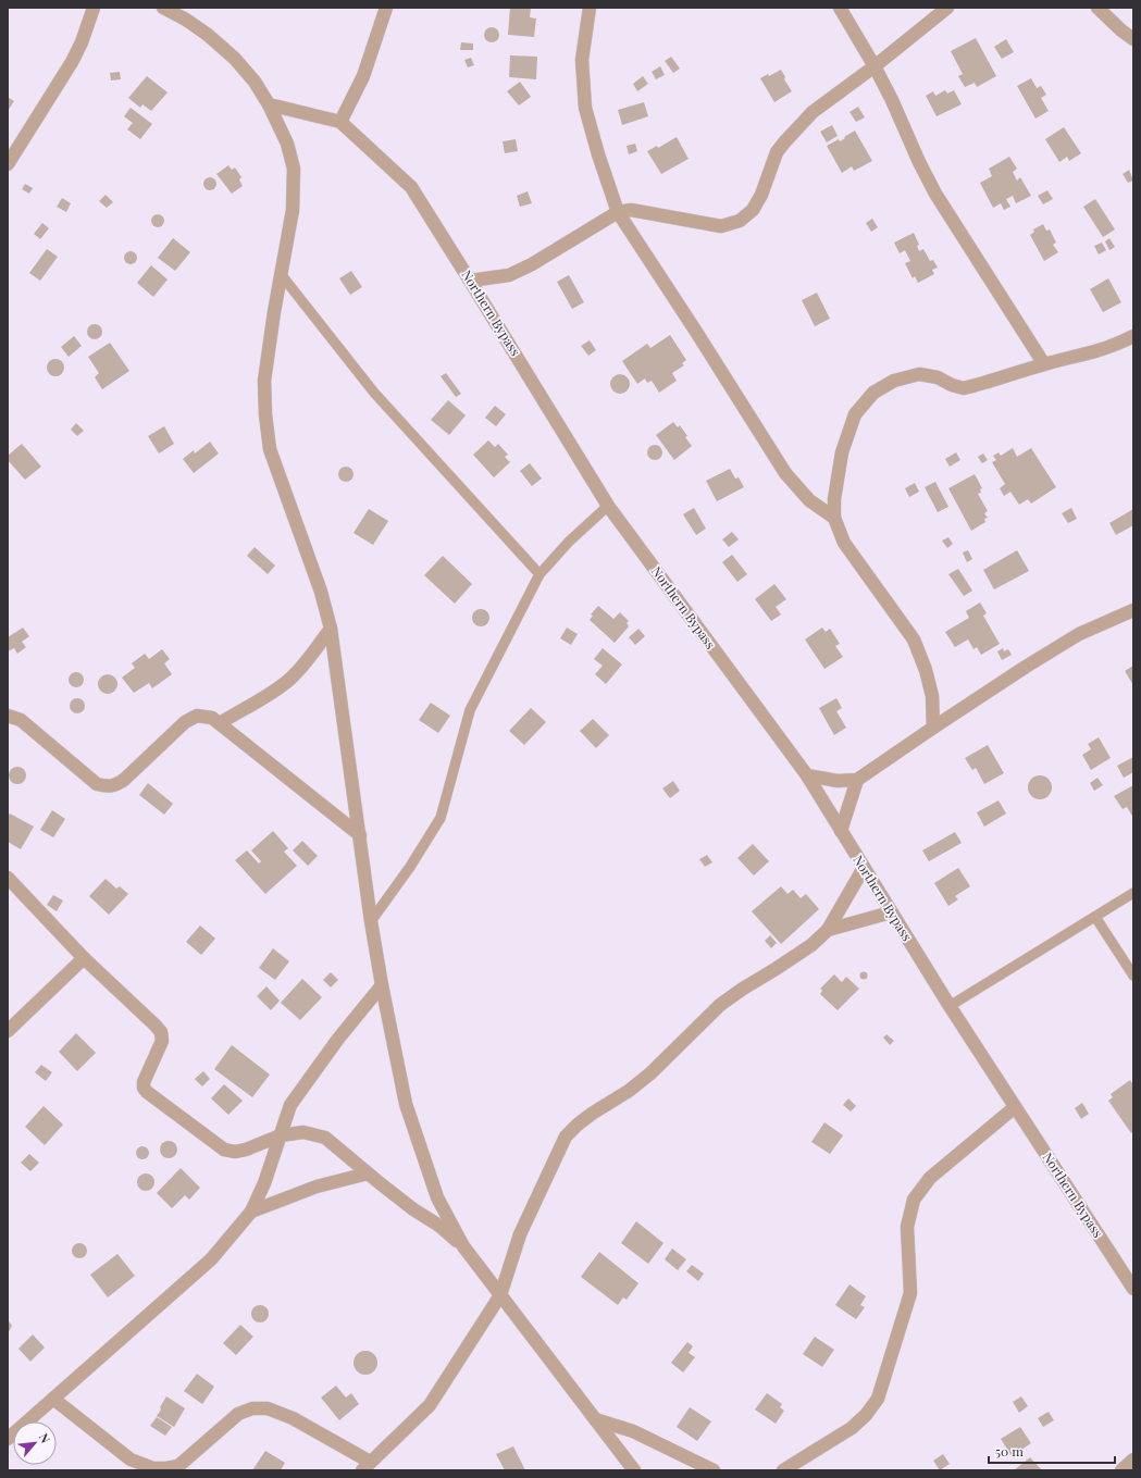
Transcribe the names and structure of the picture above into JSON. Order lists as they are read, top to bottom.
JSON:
{
  "streets": {
    "street": ["Northern Bypass"]
  },
  "scale_bar": "50 m",
  "north": "top right"
}
